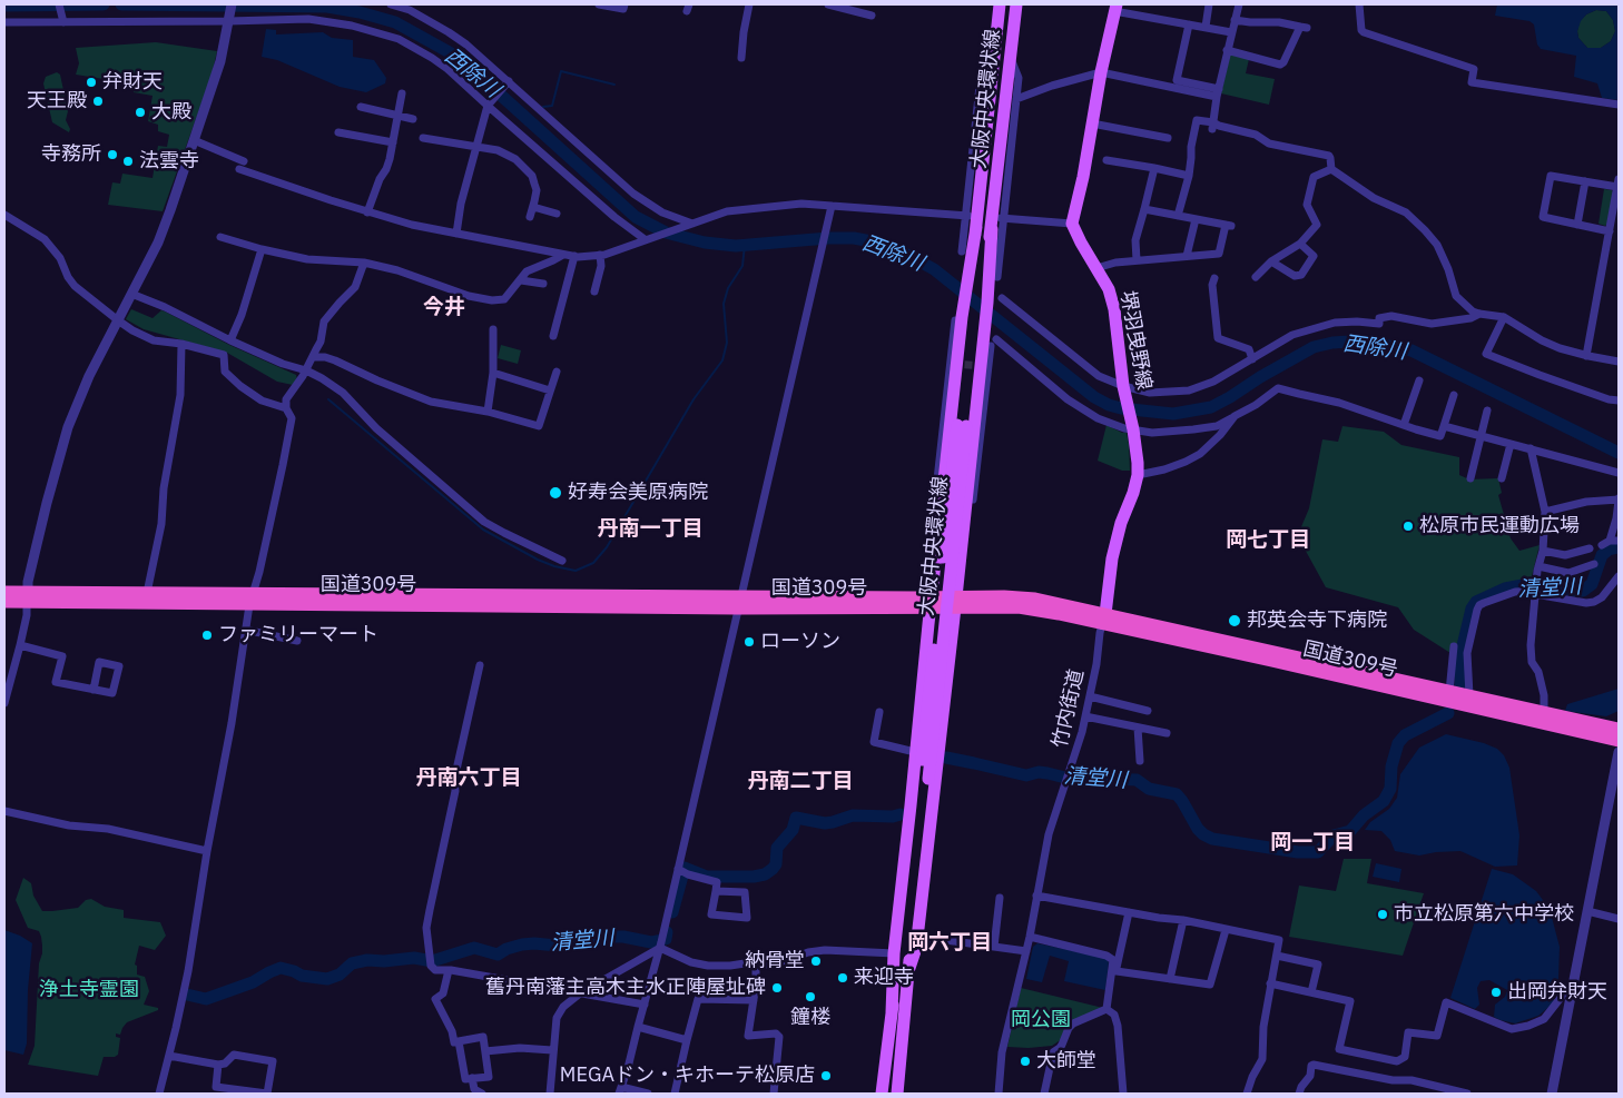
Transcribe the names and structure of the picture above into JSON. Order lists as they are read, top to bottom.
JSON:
{
  "streets": {
    "highway": ["国道309号"],
    "main road": ["大阪中央環状線", "堺羽曳野線"],
    "street": ["竹内街道"]
  },
  "crossings": [
    ["大阪中央環状線", "国道309号"],
    ["堺羽曳野線", "国道309号"],
    ["堺羽曳野線", "竹内街道"],
    ["国道309号", "竹内街道"]
  ],
  "districts": [
    "今井",
    "丹南一丁目",
    "岡七丁目",
    "丹南六丁目",
    "丹南二丁目",
    "岡一丁目",
    "岡六丁目"
  ],
  "water": ["西除川", "清堂川"],
  "parks": ["浄土寺霊園", "岡公園"],
  "places": [
    "弁財天",
    "天王殿",
    "大殿",
    "寺務所",
    "法雲寺",
    "好寿会美原病院",
    "松原市民運動広場",
    "邦英会寺下病院",
    "ファミリーマート",
    "ローソン",
    "市立松原第六中学校",
    "納骨堂",
    "来迎寺",
    "舊丹南藩主高木主水正陣屋址碑",
    "出岡弁財天",
    "鐘楼",
    "大師堂",
    "MEGAドン・キホーテ松原店"
  ]
}
